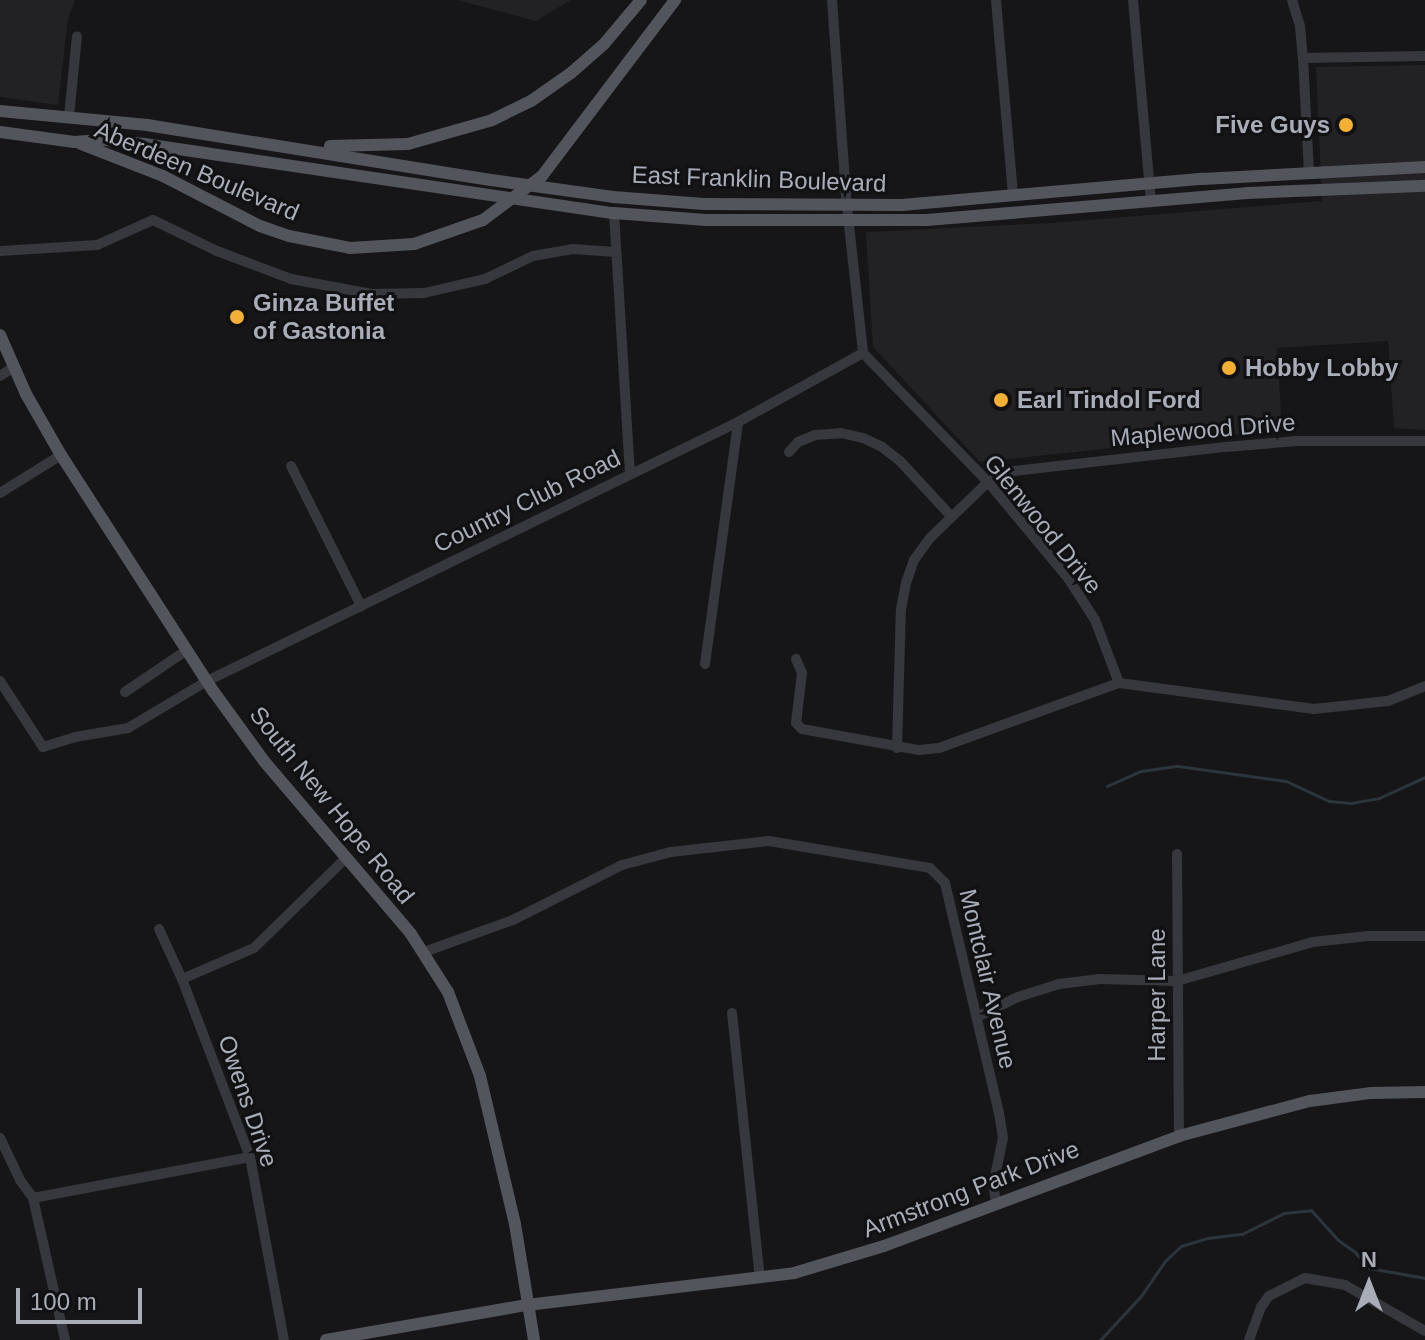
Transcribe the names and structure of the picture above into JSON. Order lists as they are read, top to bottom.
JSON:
{
  "streets": {
    "main road": [
      "Aberdeen Boulevard",
      "East Franklin Boulevard",
      "South New Hope Road",
      "Armstrong Park Drive"
    ],
    "street": [
      "Maplewood Drive",
      "Country Club Road",
      "Glenwood Drive",
      "Montclair Avenue",
      "Harper Lane",
      "Owens Drive"
    ]
  },
  "crossings": [
    ["Aberdeen Boulevard", "East Franklin Boulevard"],
    ["Maplewood Drive", "Glenwood Drive"],
    ["Country Club Road", "Glenwood Drive"],
    ["Country Club Road", "South New Hope Road"],
    ["South New Hope Road", "Montclair Avenue"],
    ["South New Hope Road", "Armstrong Park Drive"],
    ["Montclair Avenue", "Armstrong Park Drive"],
    ["Harper Lane", "Armstrong Park Drive"]
  ],
  "places": [
    "Five Guys",
    "Ginza Buffet of Gastonia",
    "Hobby Lobby",
    "Earl Tindol Ford"
  ],
  "scale_bar": "100 m",
  "north": "top"
}
